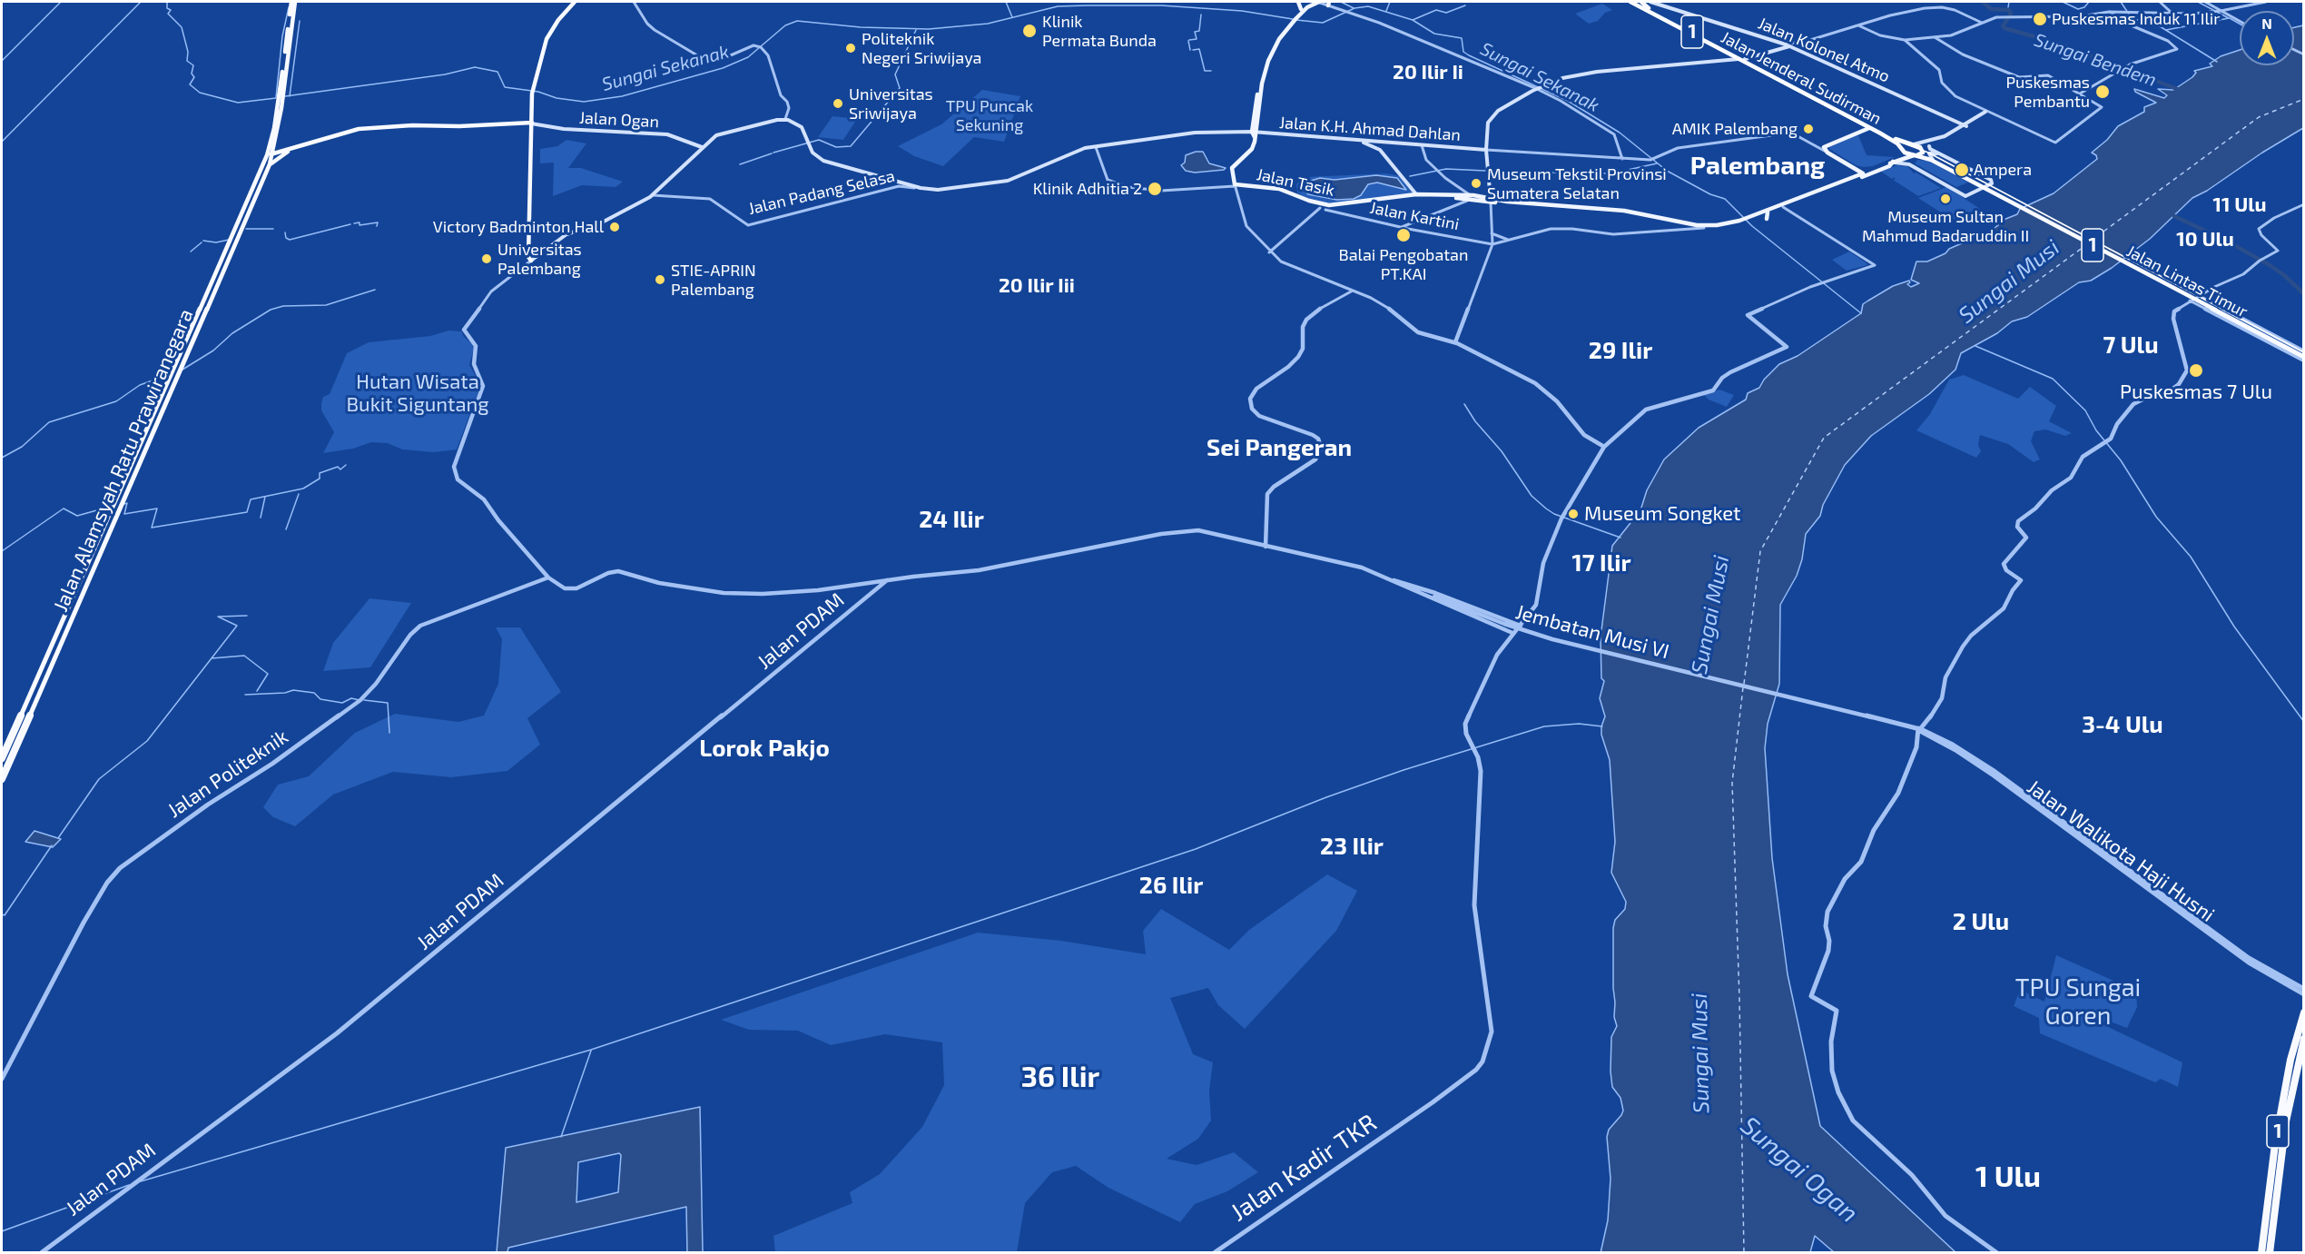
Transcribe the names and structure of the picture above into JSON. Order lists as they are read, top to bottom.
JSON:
{
  "streets": {
    "highway": [
      "1",
      "Jalan Jenderal Sudirman",
      "Jalan Lintas Timur",
      "Jalan Alamsyah Ratu Prawiranegara"
    ],
    "main road": [
      "Jalan Kolonel Atmo",
      "Jalan Ogan",
      "Jalan K.H. Ahmad Dahlan",
      "Jalan Tasik"
    ],
    "street": [
      "Jalan Padang Selasa",
      "Jalan Kartini",
      "Jalan PDAM",
      "Jembatan Musi VI",
      "Jalan Politeknik",
      "Jalan Walikota Haji Husni",
      "Jalan Kadir TKR"
    ]
  },
  "crossings": [
    ["Jalan Jenderal Sudirman", "Jalan Lintas Timur"],
    ["Jembatan Musi VI", "Jalan Walikota Haji Husni"]
  ],
  "districts": [
    "20 Ilir Ii",
    "Palembang",
    "11 Ulu",
    "10 Ulu",
    "20 Ilir Iii",
    "7 Ulu",
    "29 Ilir",
    "Sei Pangeran",
    "24 Ilir",
    "17 Ilir",
    "3-4 Ulu",
    "Lorok Pakjo",
    "23 Ilir",
    "26 Ilir",
    "2 Ulu",
    "36 Ilir",
    "1 Ulu"
  ],
  "water": [
    "Sungai Bendem",
    "Sungai Sekanak",
    "Sungai Musi",
    "Sungai Ogan"
  ],
  "parks": ["TPU Puncak Sekuning", "Hutan Wisata Bukit Siguntang", "TPU Sungai Goren"],
  "places": [
    "Puskesmas Induk 11 Ilir",
    "Klinik Permata Bunda",
    "Politeknik Negeri Sriwijaya",
    "Puskesmas Pembantu",
    "Universitas Sriwijaya",
    "AMIK Palembang",
    "Ampera",
    "Museum Tekstil Provinsi Sumatera Selatan",
    "Klinik Adhitia 2",
    "Museum Sultan Mahmud Badaruddin II",
    "Victory Badminton Hall",
    "Balai Pengobatan PT.KAI",
    "Universitas Palembang",
    "STIE-APRIN Palembang",
    "Puskesmas 7 Ulu",
    "Museum Songket"
  ],
  "north": "top"
}
